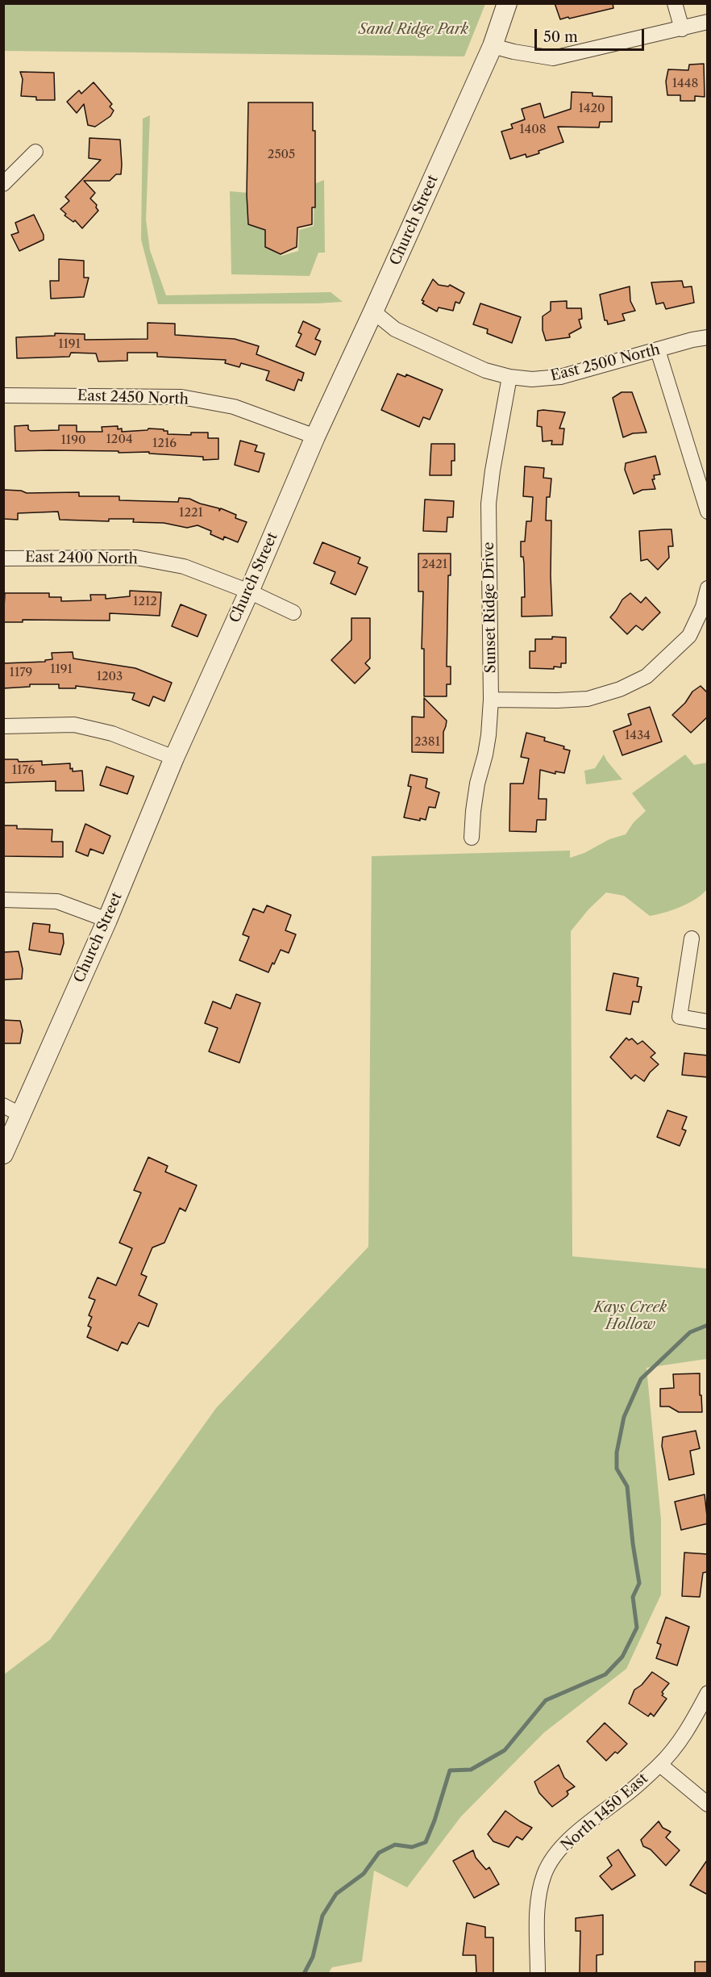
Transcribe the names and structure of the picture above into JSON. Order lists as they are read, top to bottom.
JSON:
{
  "streets": {
    "street": [
      "Church Street",
      "East 2500 North",
      "East 2450 North",
      "East 2400 North",
      "Sunset Ridge Drive",
      "North 1450 East"
    ]
  },
  "crossings": [
    ["Church Street", "East 2500 North"],
    ["Church Street", "East 2450 North"],
    ["Church Street", "East 2400 North"],
    ["East 2500 North", "Sunset Ridge Drive"]
  ],
  "parks": ["Sand Ridge Park", "Kays Creek Hollow"],
  "house_numbers": [
    "1448",
    "1420",
    "1408",
    "2505",
    "1191",
    "1204",
    "1190",
    "1216",
    "1221",
    "2421",
    "1212",
    "1191",
    "1179",
    "1203",
    "1434",
    "2381",
    "1176"
  ],
  "scale_bar": "50 m"
}
